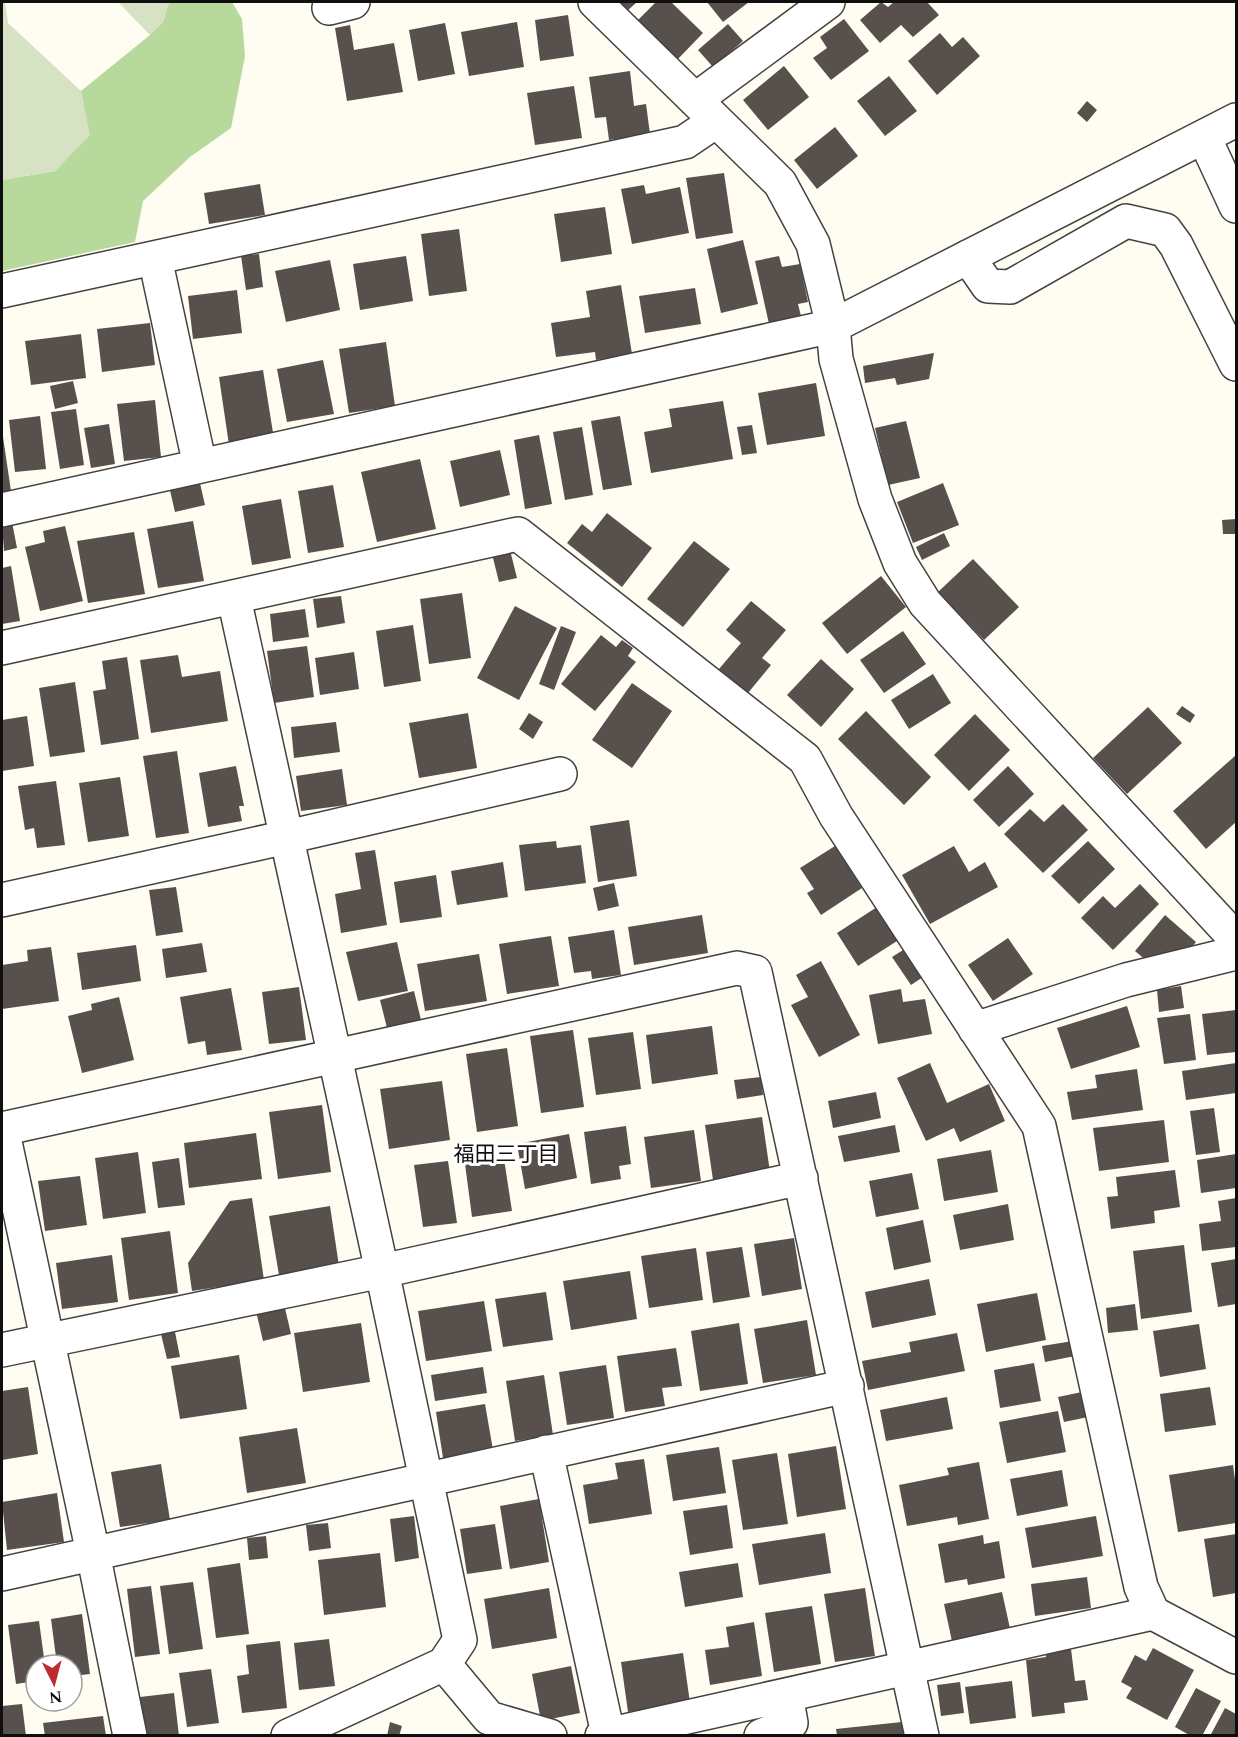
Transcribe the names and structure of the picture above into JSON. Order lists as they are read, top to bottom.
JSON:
{
  "districts": ["福田三丁目"],
  "north": "bottom"
}
